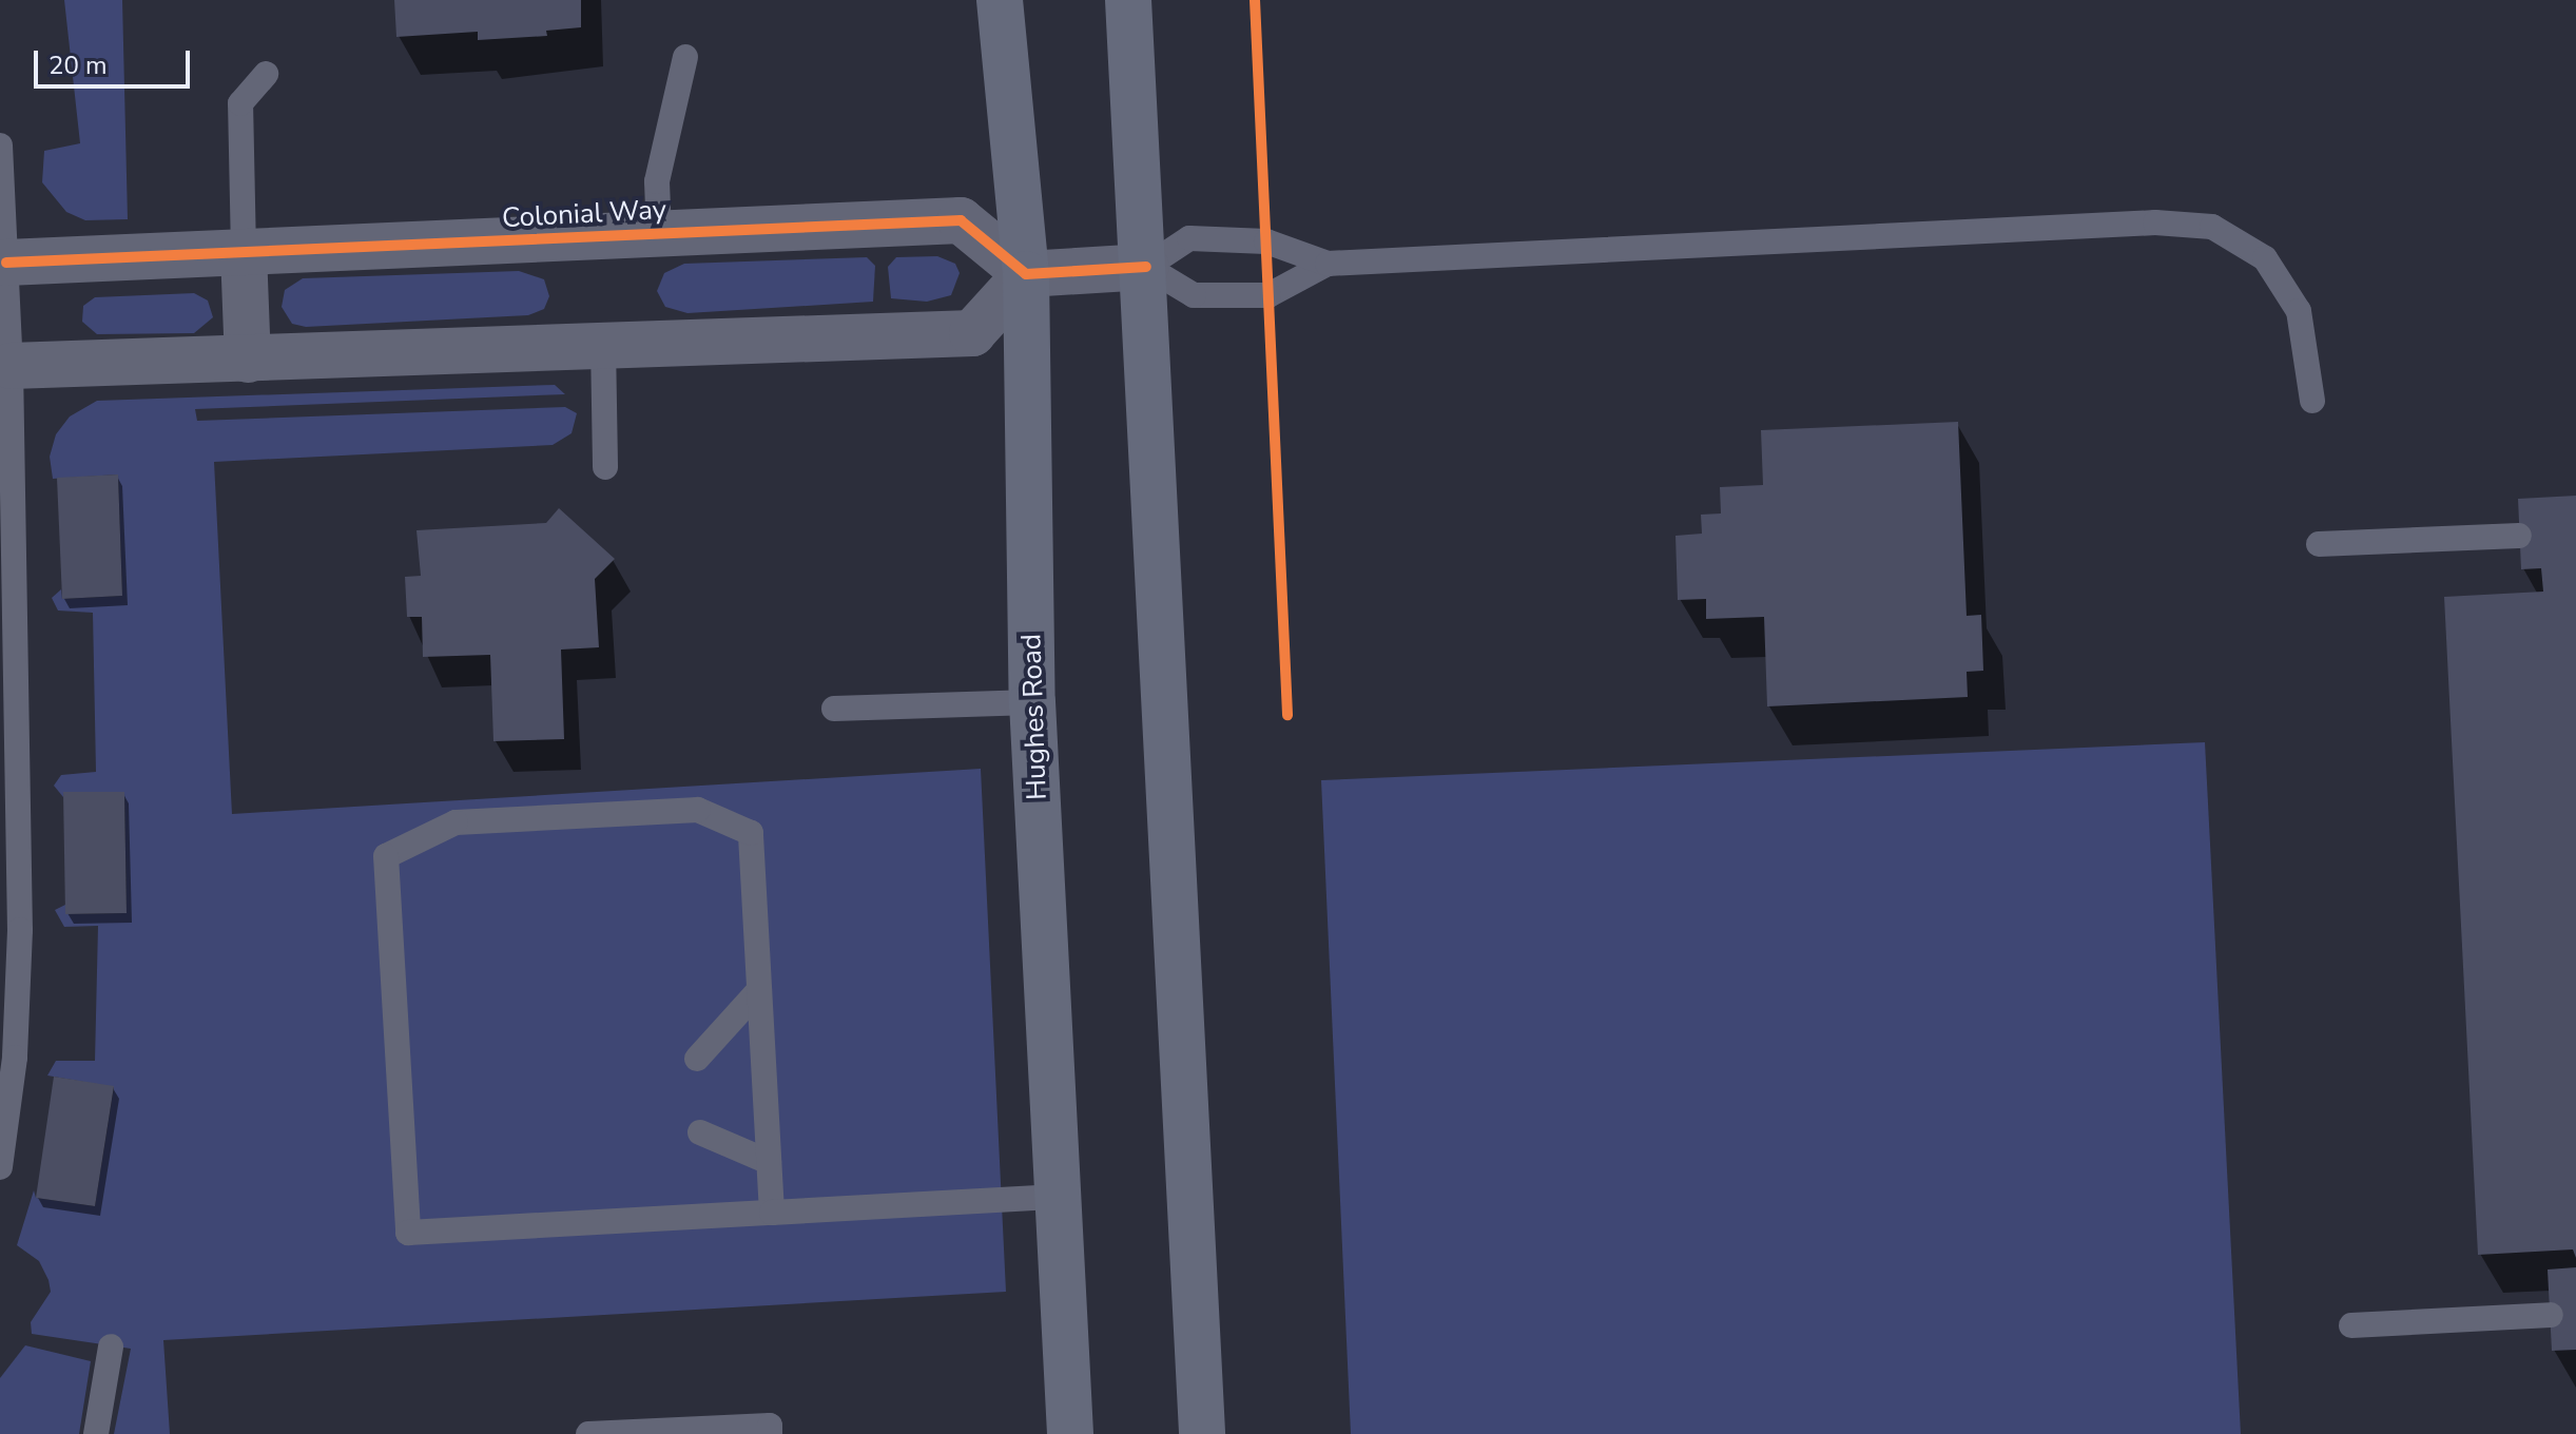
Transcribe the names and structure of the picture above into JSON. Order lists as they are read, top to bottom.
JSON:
{
  "streets": {
    "main road": ["Hughes Road"],
    "street": ["Colonial Way"]
  },
  "crossings": [
    ["Colonial Way", "Hughes Road"]
  ],
  "scale_bar": "20 m"
}
